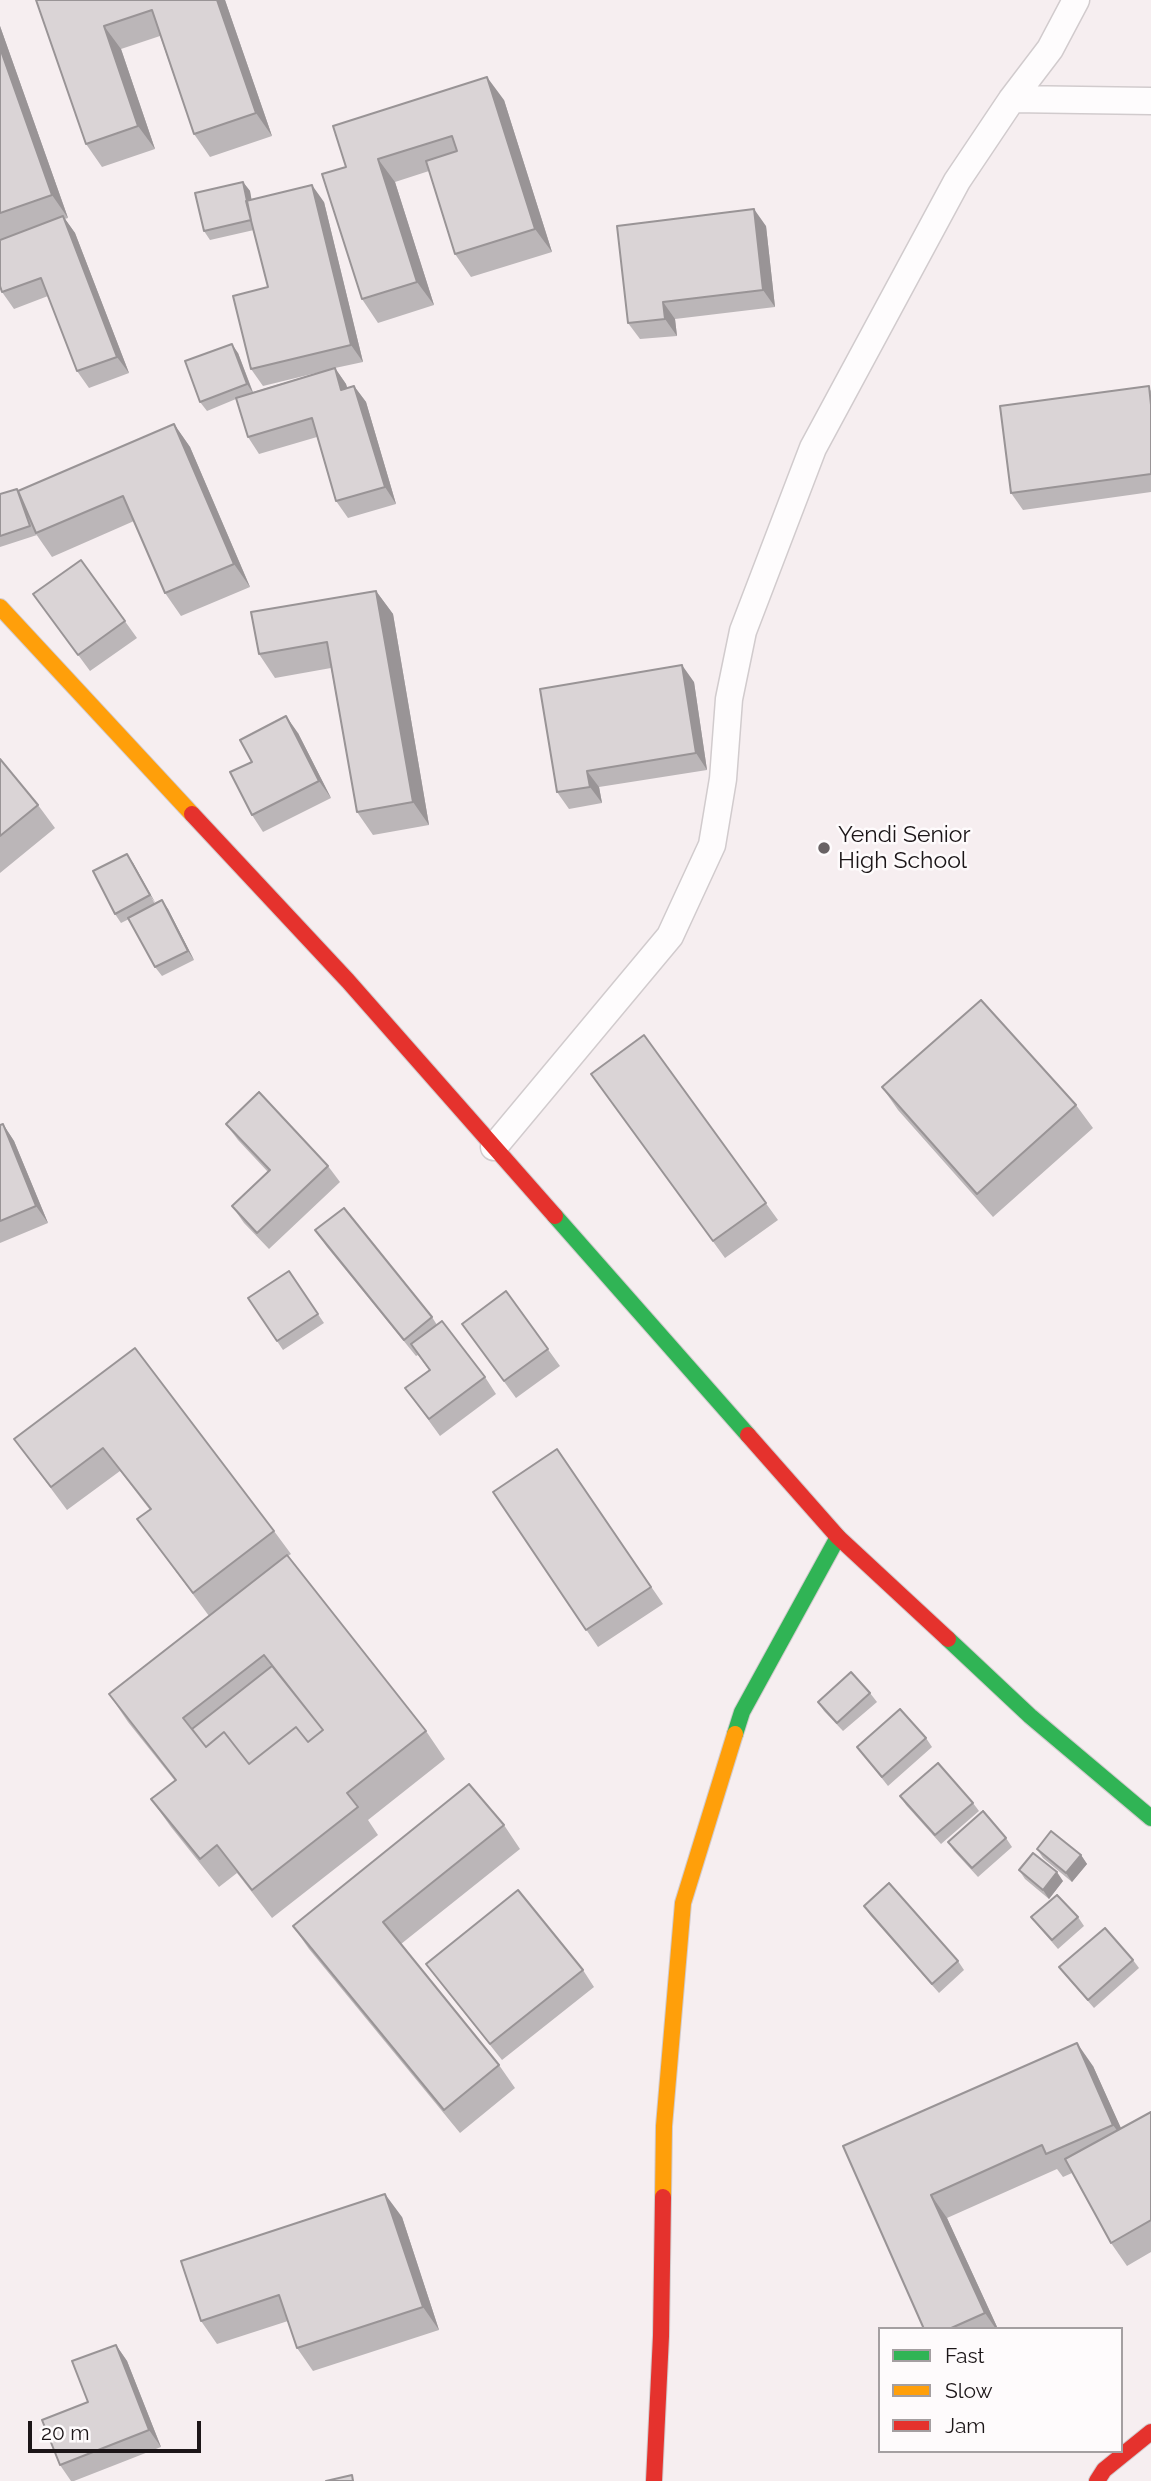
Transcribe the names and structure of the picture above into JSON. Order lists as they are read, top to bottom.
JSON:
{
  "places": ["Yendi Senior High School"],
  "legend": ["Fast", "Slow", "Jam"],
  "scale_bar": "20 m"
}
